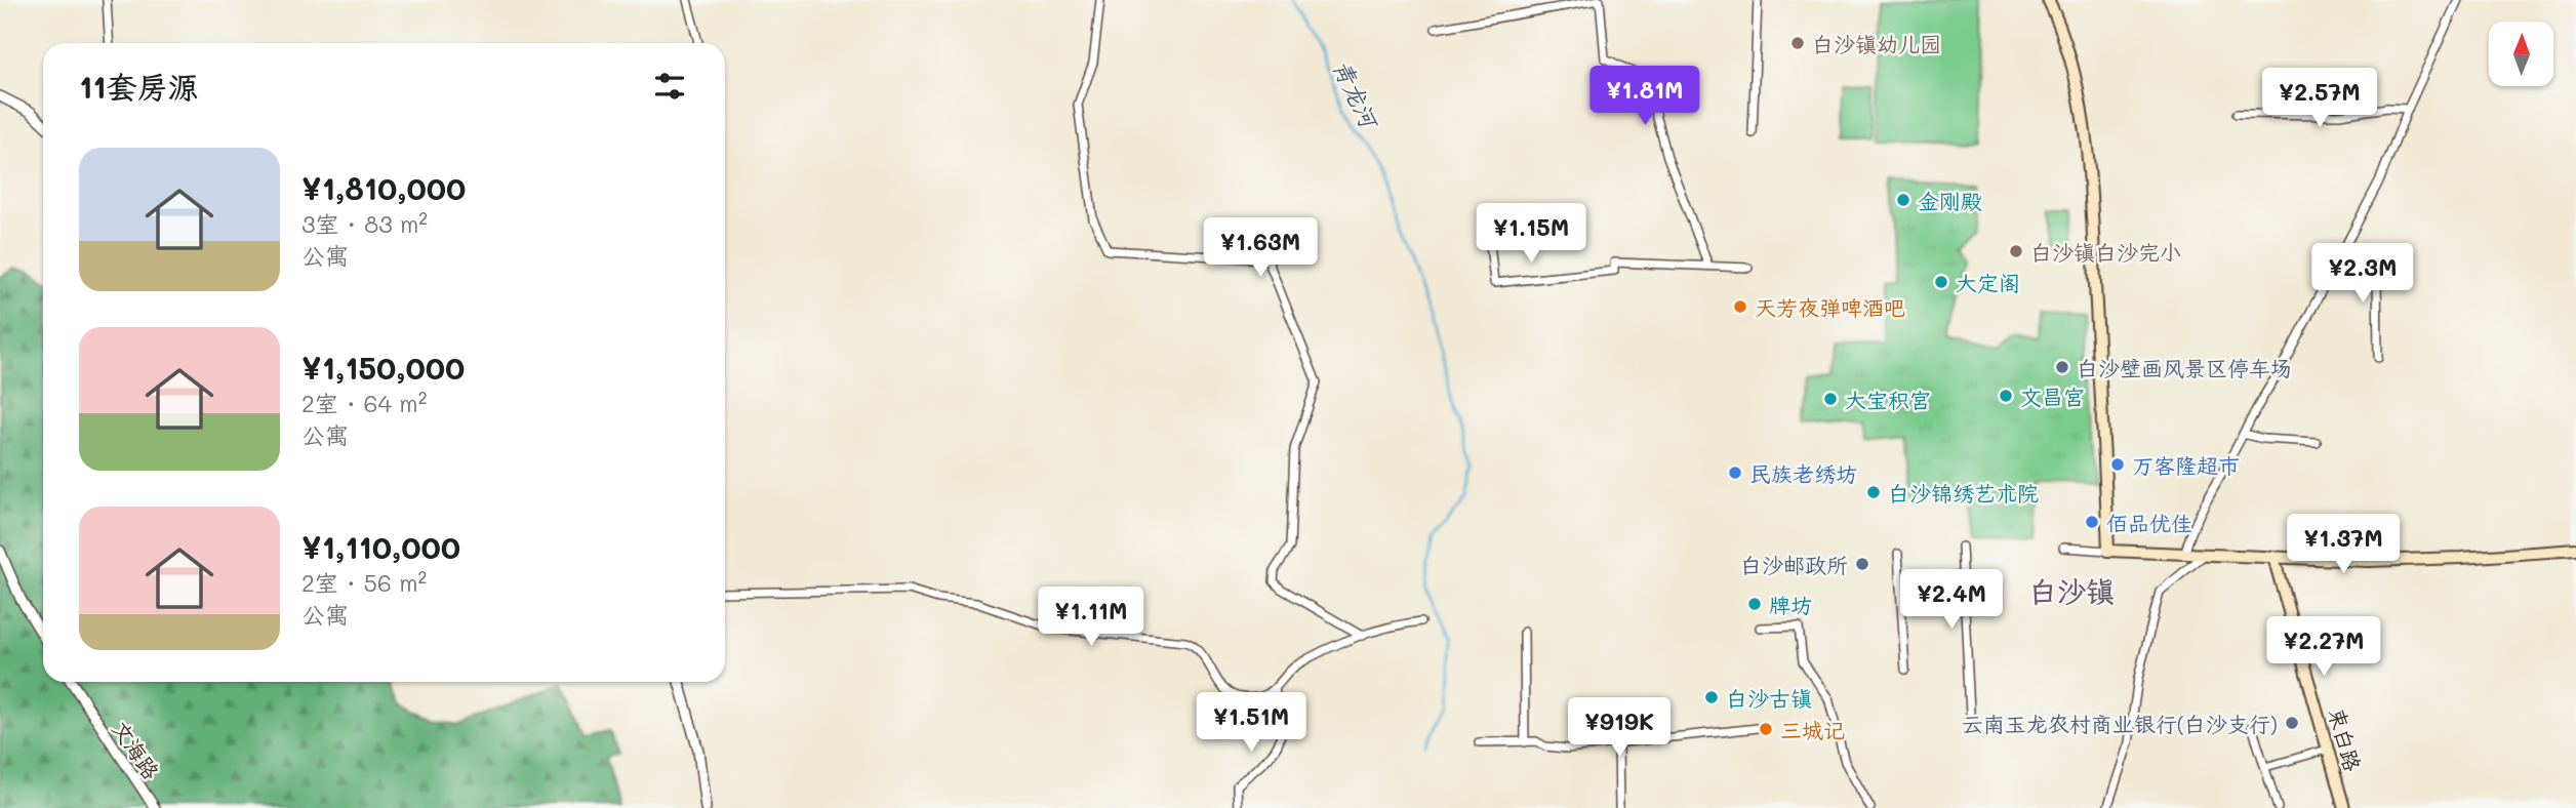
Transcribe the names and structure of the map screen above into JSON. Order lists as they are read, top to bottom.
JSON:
{
  "streets": {
    "main road": ["束白路"],
    "street": ["文海路"]
  },
  "districts": ["白沙镇"],
  "water": ["青龙河"],
  "places": [
    "白沙镇幼儿园",
    "金刚殿",
    "白沙镇白沙完小",
    "大定阁",
    "天芳夜弹啤酒吧",
    "白沙壁画风景区停车场",
    "文昌宫",
    "大宝积宫",
    "万客隆超市",
    "民族老绣坊",
    "白沙锦绣艺术院",
    "佰品优佳",
    "白沙邮政所",
    "牌坊",
    "白沙古镇",
    "云南玉龙农村商业银行(白沙支行)",
    "三城记"
  ],
  "north": "top",
  "page": {
    "heading": "11套房源",
    "price": [
      "¥1.81M",
      "¥2.57M",
      "¥1.15M",
      "¥1.63M",
      "¥2.3M",
      "¥1.37M",
      "¥2.4M",
      "¥1.11M",
      "¥2.27M",
      "¥1.51M",
      "¥919K"
    ],
    "list": [
      {
        "name": "¥1,810,000",
        "note": "3室 · 83 m² · 公寓"
      },
      {
        "name": "¥1,150,000",
        "note": "2室 · 64 m² · 公寓"
      },
      {
        "name": "¥1,110,000",
        "note": "2室 · 56 m² · 公寓"
      }
    ]
  }
}
